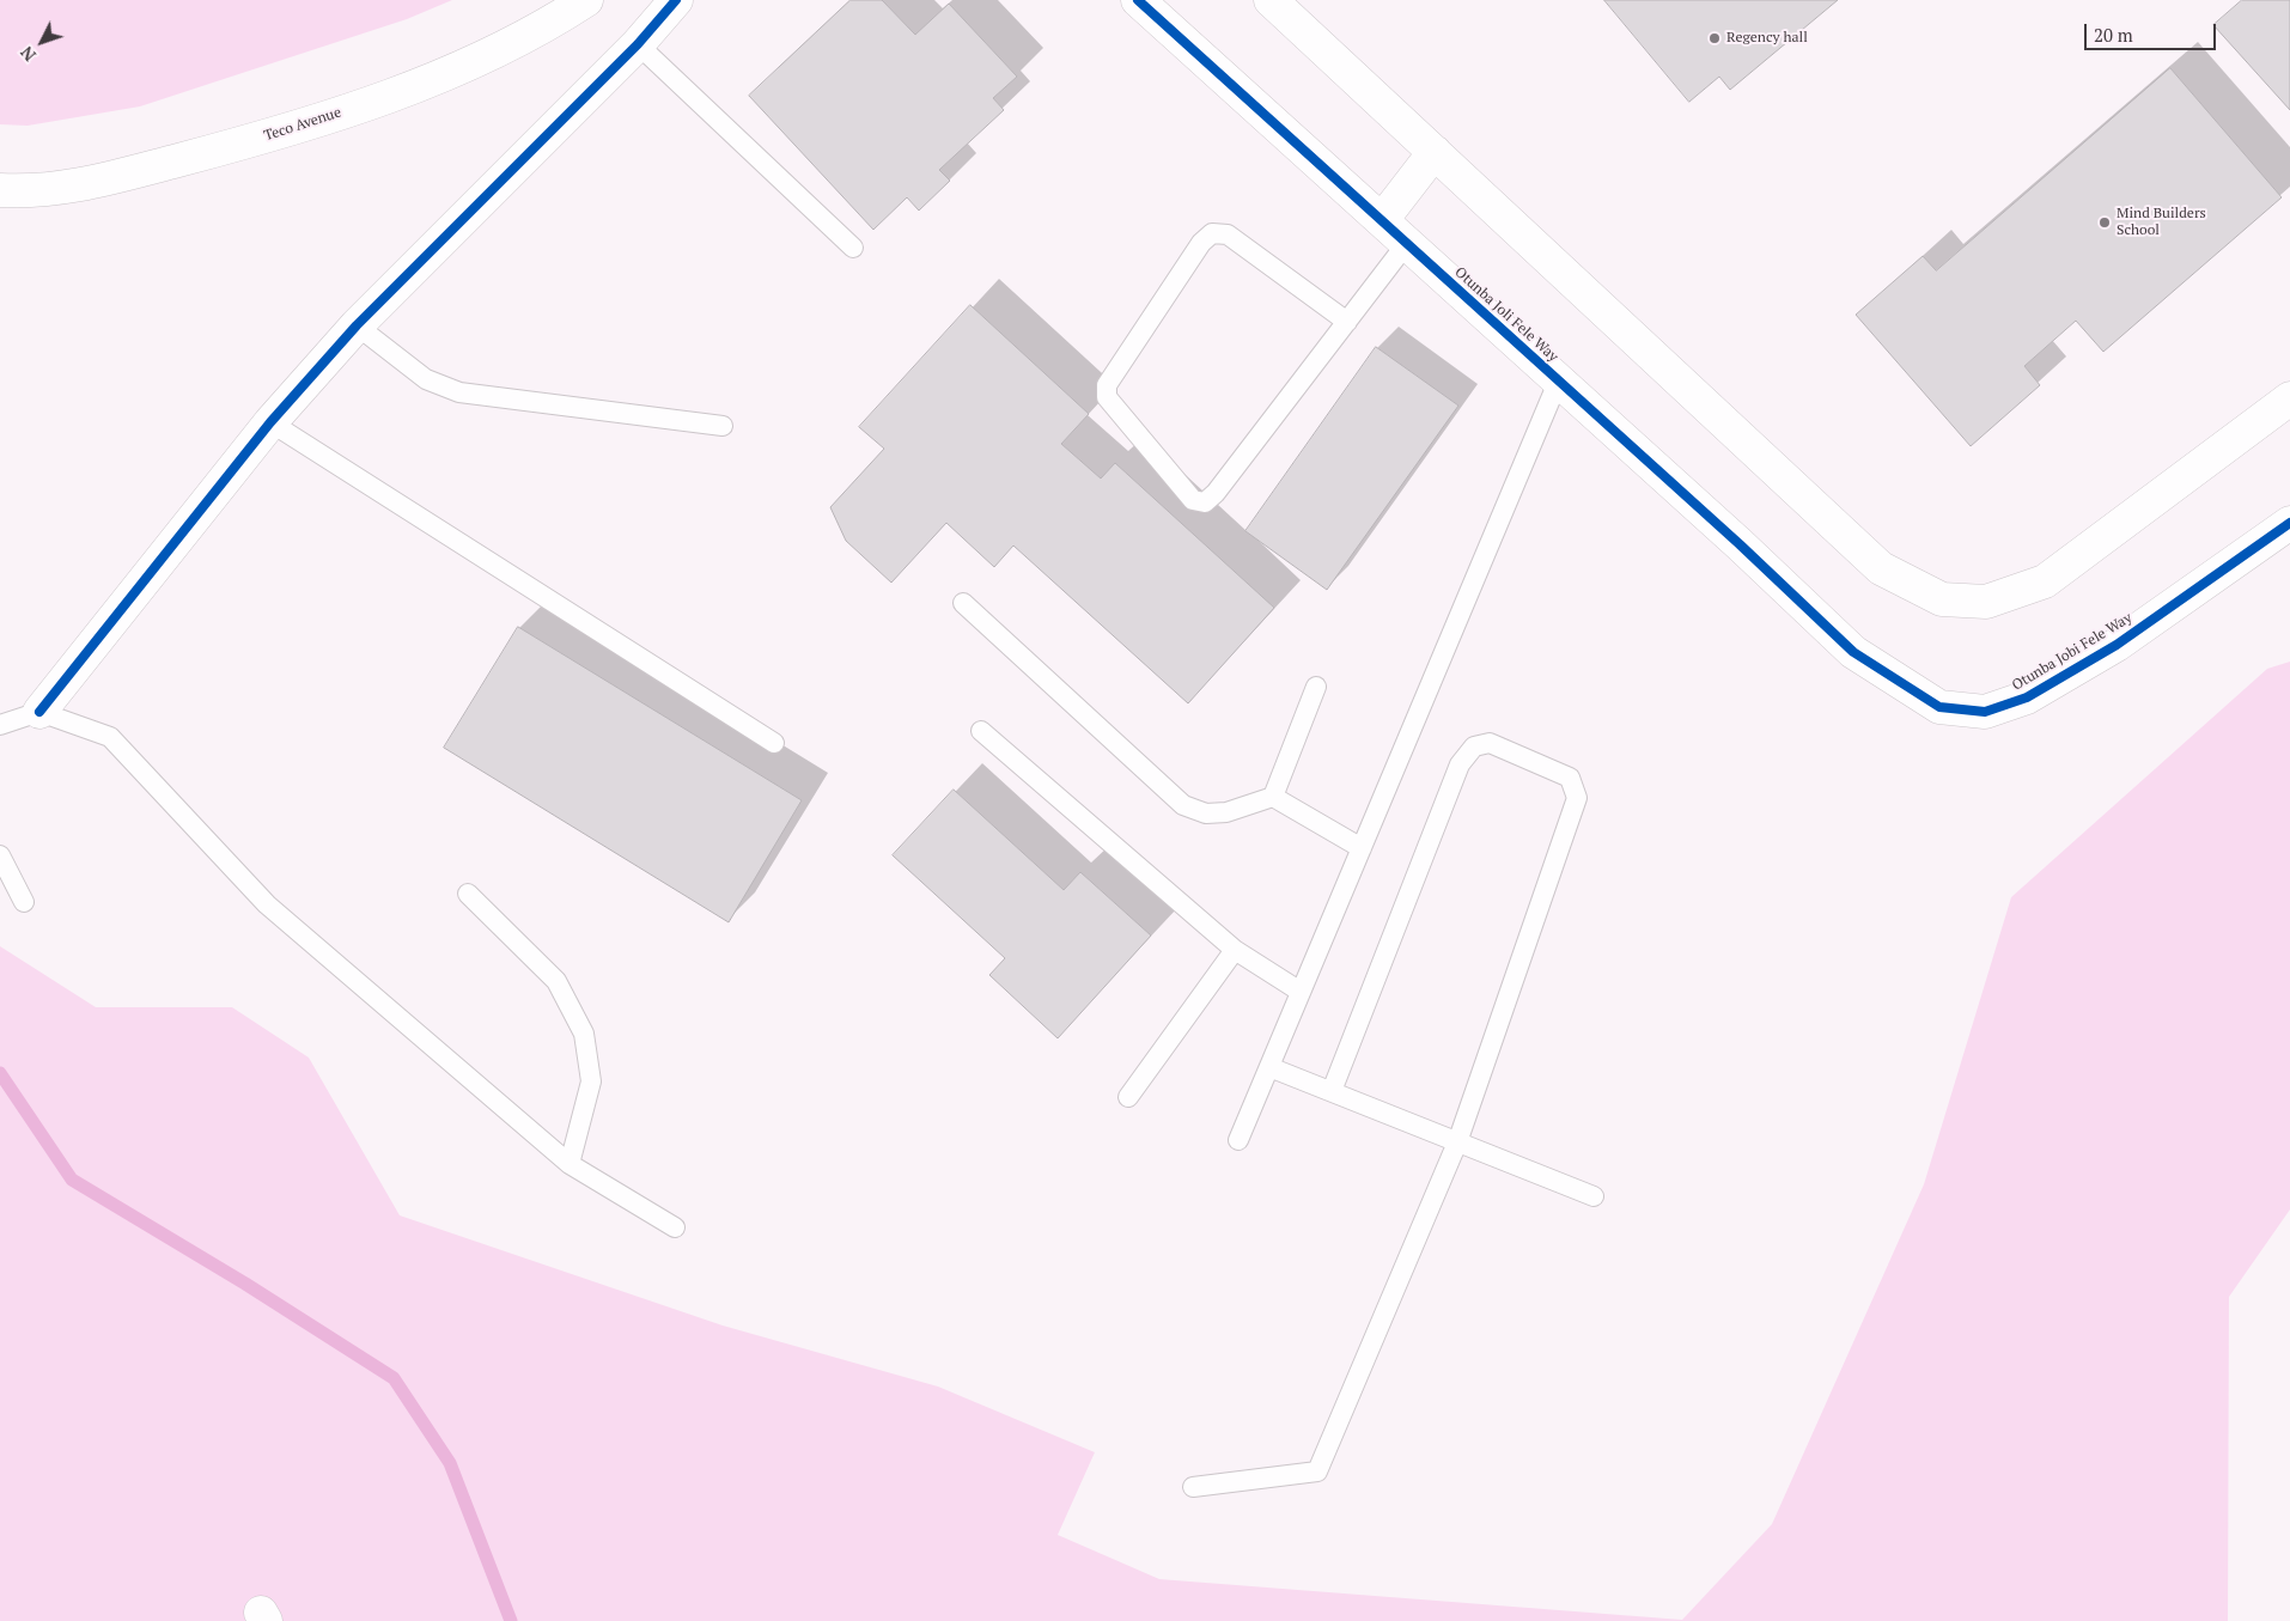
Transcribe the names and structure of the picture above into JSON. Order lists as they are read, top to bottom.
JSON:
{
  "streets": {
    "street": ["Teco Avenue", "Otunba Joli Fele Way", "Otunba Jobi Fele Way"]
  },
  "crossings": [
    ["Otunba Joli Fele Way", "Otunba Jobi Fele Way"]
  ],
  "places": ["Regency hall", "Mind Builders School"],
  "scale_bar": "20 m",
  "north": "bottom left"
}
